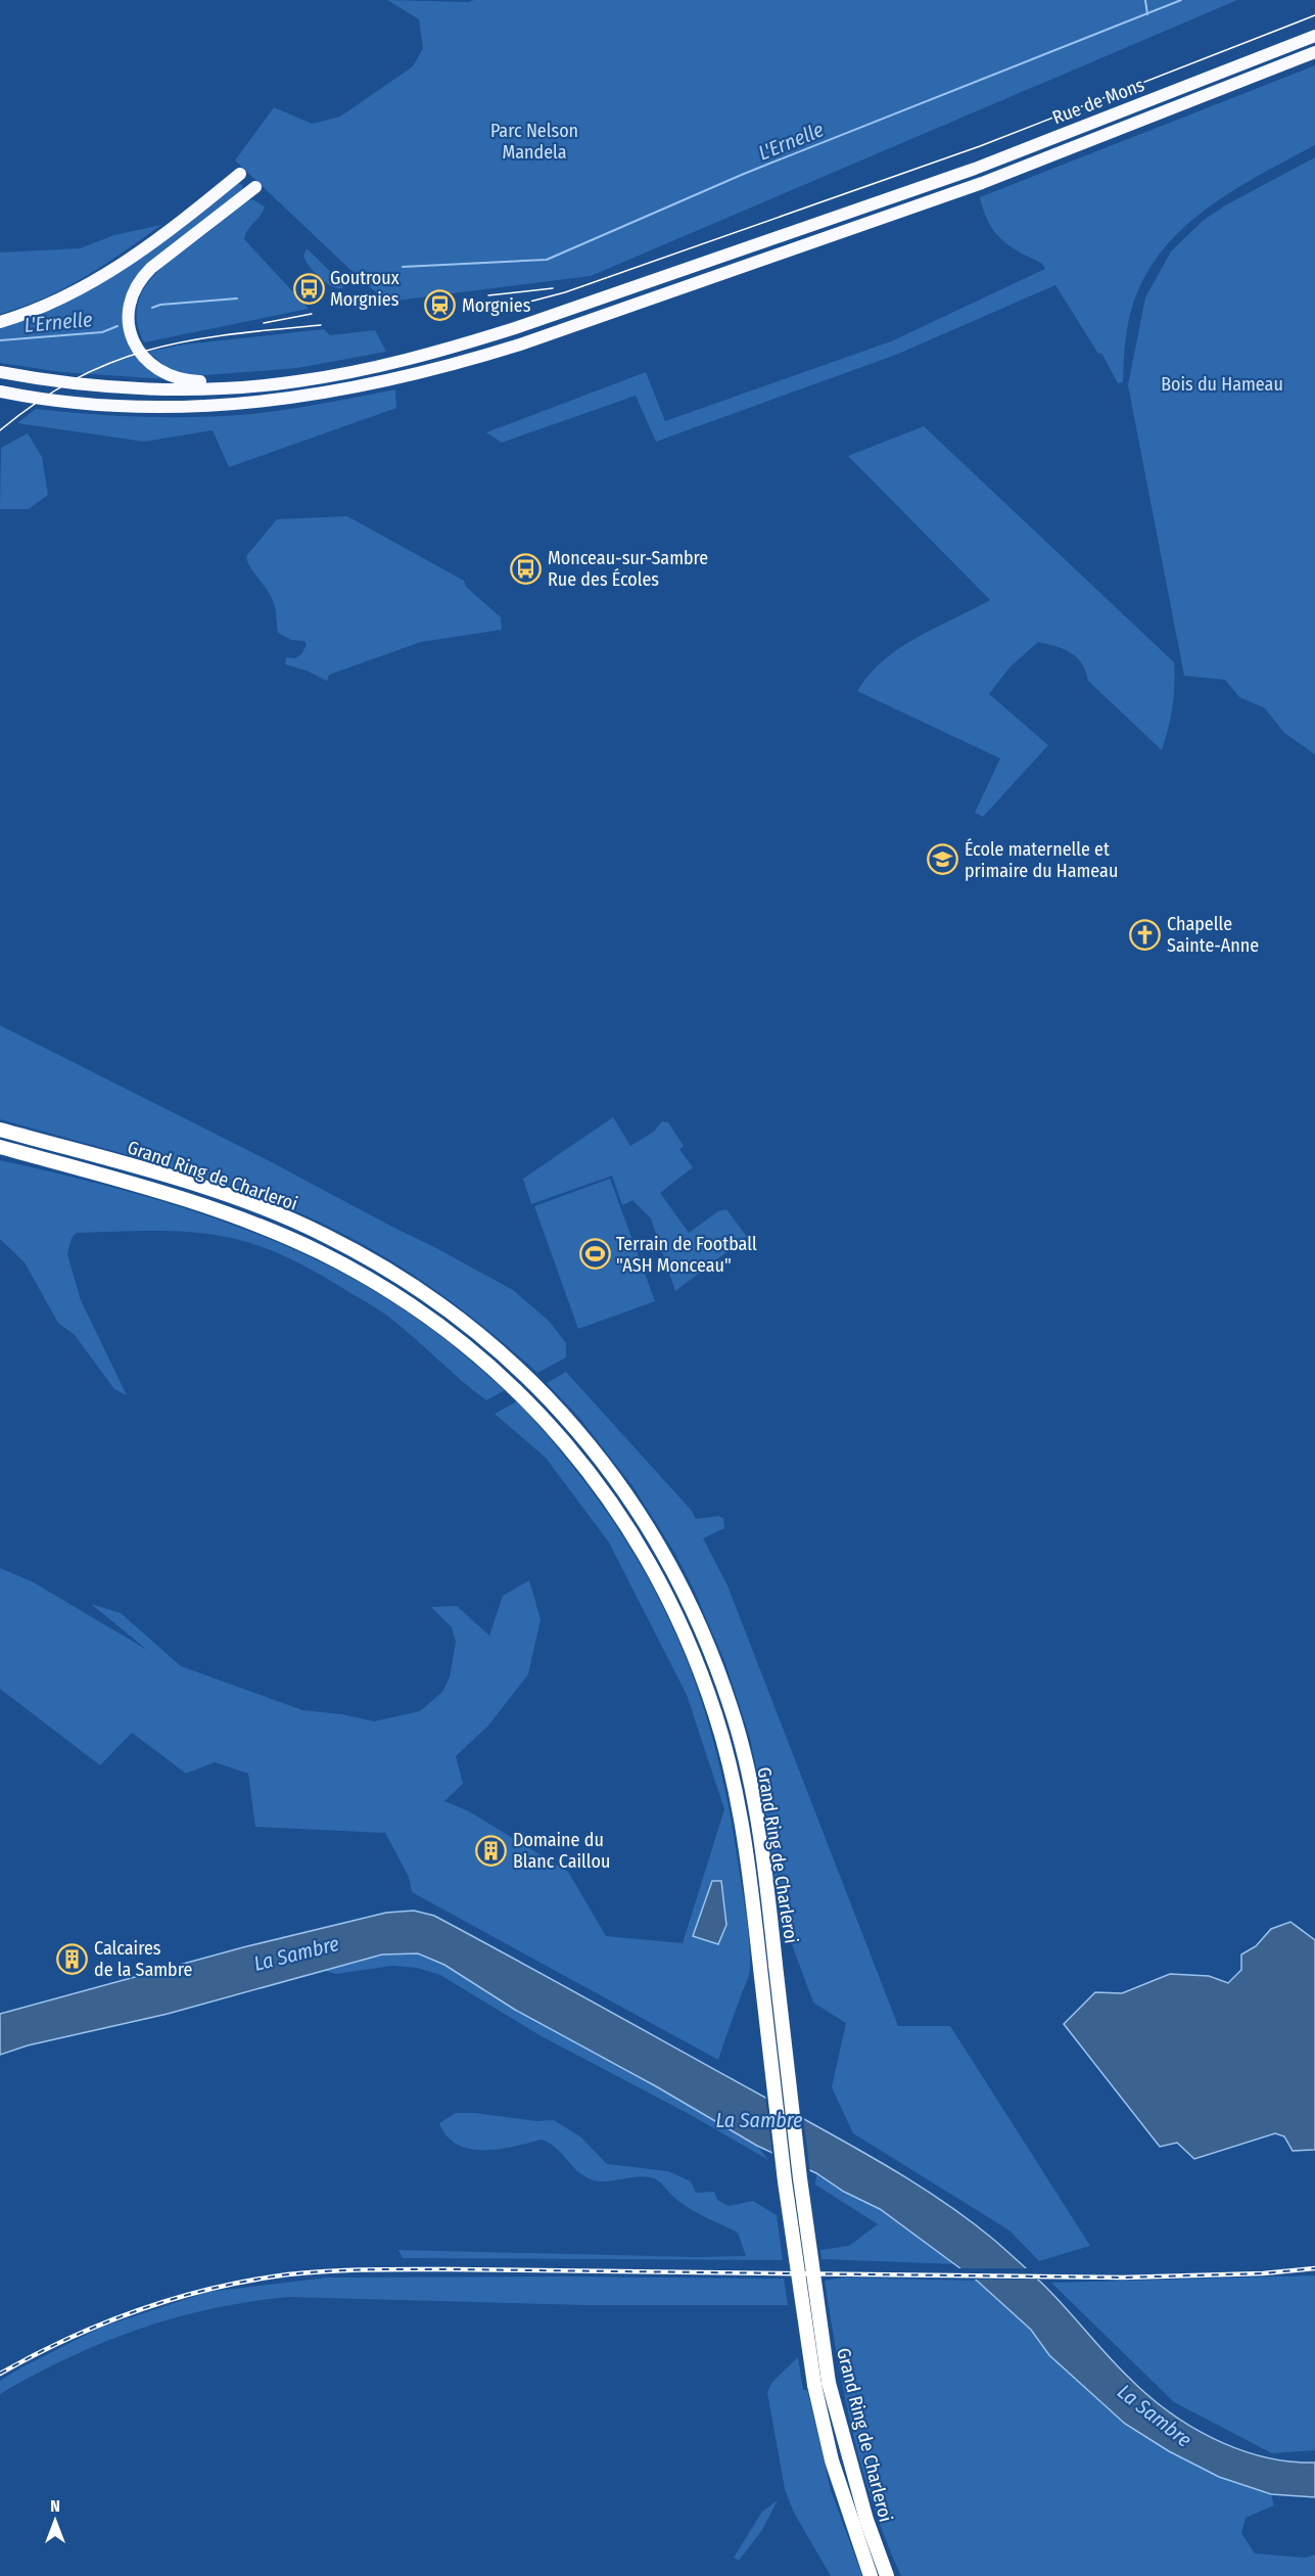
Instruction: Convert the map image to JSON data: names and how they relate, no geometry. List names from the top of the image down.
{
  "streets": {
    "highway": ["Rue de Mons", "Grand Ring de Charleroi"]
  },
  "water": ["L'Ernelle", "La Sambre"],
  "parks": ["Parc Nelson Mandela", "Bois du Hameau"],
  "places": {
    "bus stop": ["Goutroux Morgnies", "Monceau-sur-Sambre Rue des Écoles"],
    "station": ["Morgnies"],
    "school or university": ["École maternelle et primaire du Hameau"],
    "church": ["Chapelle Sainte-Anne"],
    "sports": ["Terrain de Football \"ASH Monceau\""],
    "building": ["Domaine du Blanc Caillou", "Calcaires de la Sambre"]
  },
  "north": "top"
}
